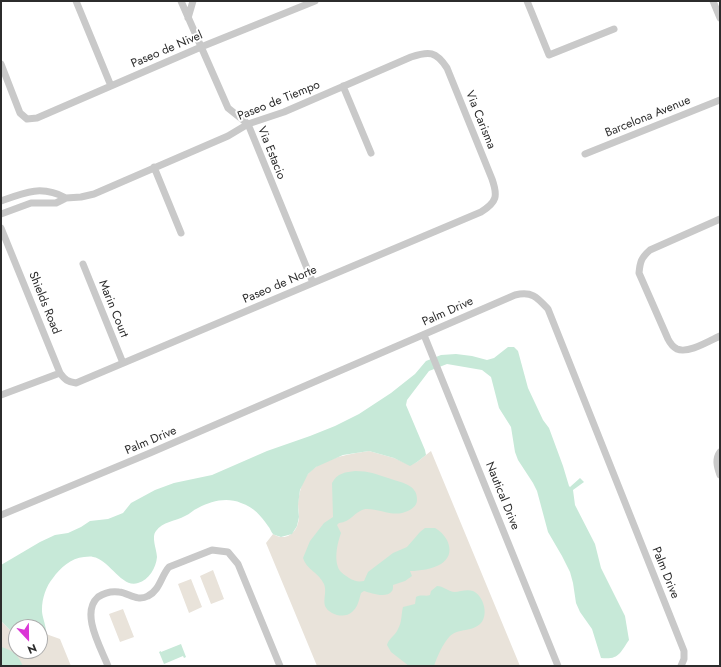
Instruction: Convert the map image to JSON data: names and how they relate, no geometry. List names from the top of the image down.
{
  "streets": {
    "street": [
      "Paseo de Nivel",
      "Paseo de Tiempo",
      "Barcelona Avenue",
      "Via Carisma",
      "Via Estacio",
      "Paseo de Norte",
      "Shields Road",
      "Marin Court",
      "Palm Drive",
      "Nautical Drive"
    ]
  },
  "crossings": [
    ["Paseo de Nivel", "Via Estacio"],
    ["Paseo de Tiempo", "Via Carisma"],
    ["Paseo de Tiempo", "Via Estacio"],
    ["Via Carisma", "Paseo de Norte"],
    ["Via Estacio", "Paseo de Norte"],
    ["Paseo de Norte", "Shields Road"],
    ["Paseo de Norte", "Marin Court"],
    ["Palm Drive", "Nautical Drive"]
  ],
  "north": "bottom"
}
